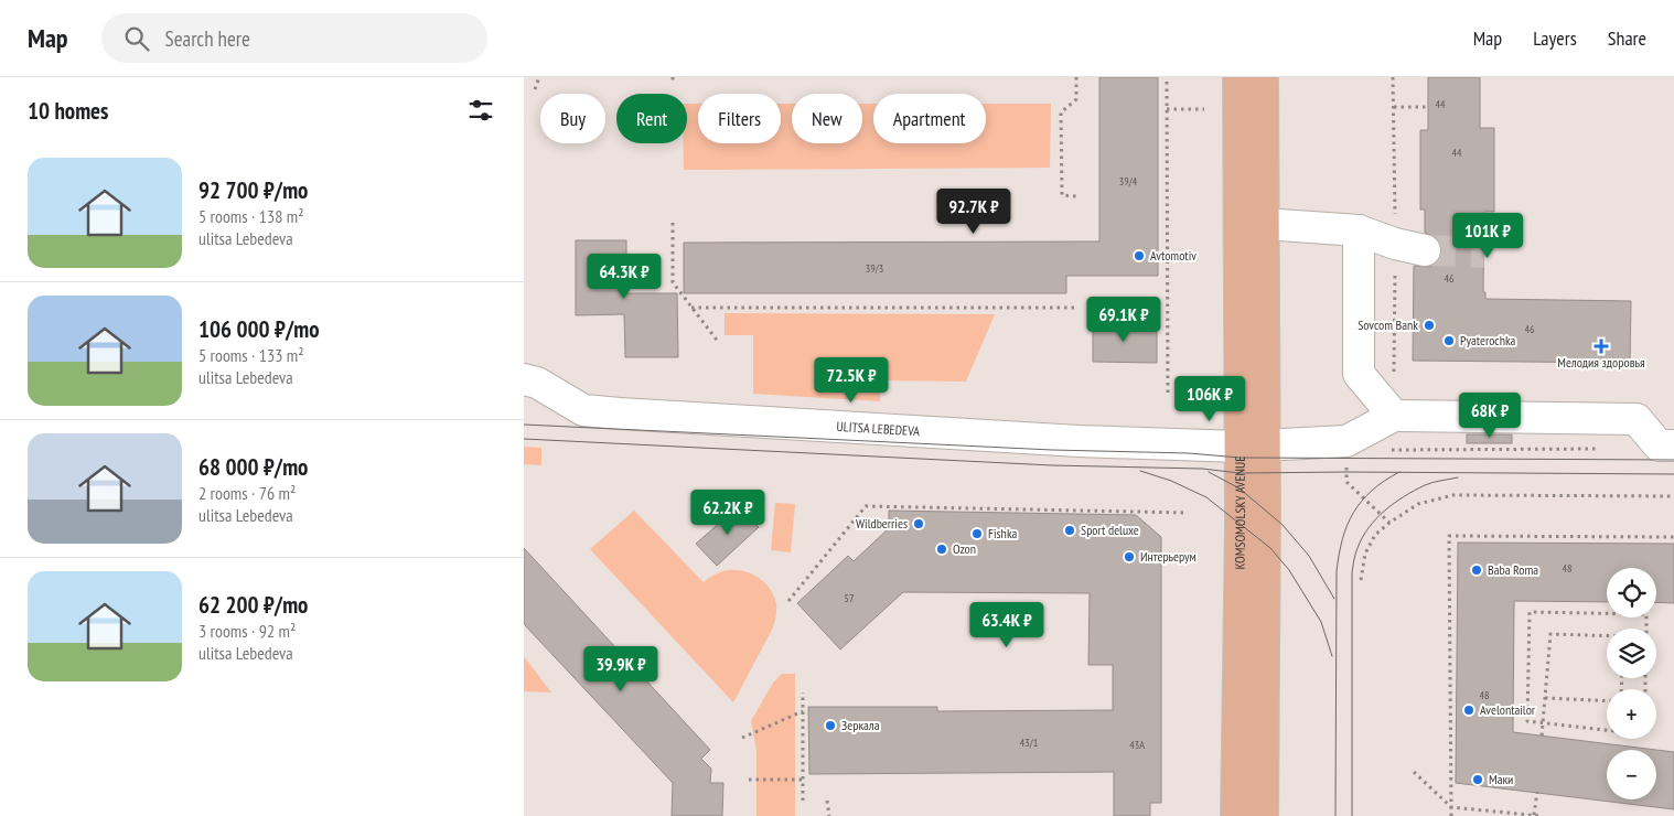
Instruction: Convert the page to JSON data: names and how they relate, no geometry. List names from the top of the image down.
{
  "streets": {
    "main road": ["KOMSOMOLSKY AVENUE"],
    "street": ["ULITSA LEBEDEVA"]
  },
  "crossings": [
    ["ULITSA LEBEDEVA", "KOMSOMOLSKY AVENUE"]
  ],
  "places": {
    "other": [
      "Avtomotiv",
      "Sovcom Bank",
      "Pyaterochka",
      "Wildberries",
      "Sport deluxe",
      "Fishka",
      "Ozon",
      "Интерьерум",
      "Baba Roma",
      "Avelontailor",
      "Зеркала",
      "Маки"
    ],
    "health": ["Мелодия здоровья"]
  },
  "house_numbers": [
    "44",
    "44",
    "39/4",
    "39/3",
    "46",
    "46",
    "48",
    "57",
    "48",
    "43/1",
    "43А"
  ],
  "page": {
    "header": "Map",
    "search": "Search here",
    "nav": ["Map", "Layers", "Share"],
    "heading": "10 homes",
    "chip": [
      "Buy",
      "Rent",
      "Filters",
      "New",
      "Apartment"
    ],
    "list": [
      {
        "name": "92 700 ₽/mo",
        "note": "5 rooms · 138 m² · ulitsa Lebedeva"
      },
      {
        "name": "106 000 ₽/mo",
        "note": "5 rooms · 133 m² · ulitsa Lebedeva"
      },
      {
        "name": "68 000 ₽/mo",
        "note": "2 rooms · 76 m² · ulitsa Lebedeva"
      },
      {
        "name": "62 200 ₽/mo",
        "note": "3 rooms · 92 m² · ulitsa Lebedeva"
      }
    ],
    "price": [
      "92.7K ₽",
      "101K ₽",
      "64.3K ₽",
      "69.1K ₽",
      "72.5K ₽",
      "106K ₽",
      "68K ₽",
      "62.2K ₽",
      "63.4K ₽",
      "39.9K ₽"
    ],
    "map_buttons": ["+", "−"]
  }
}
